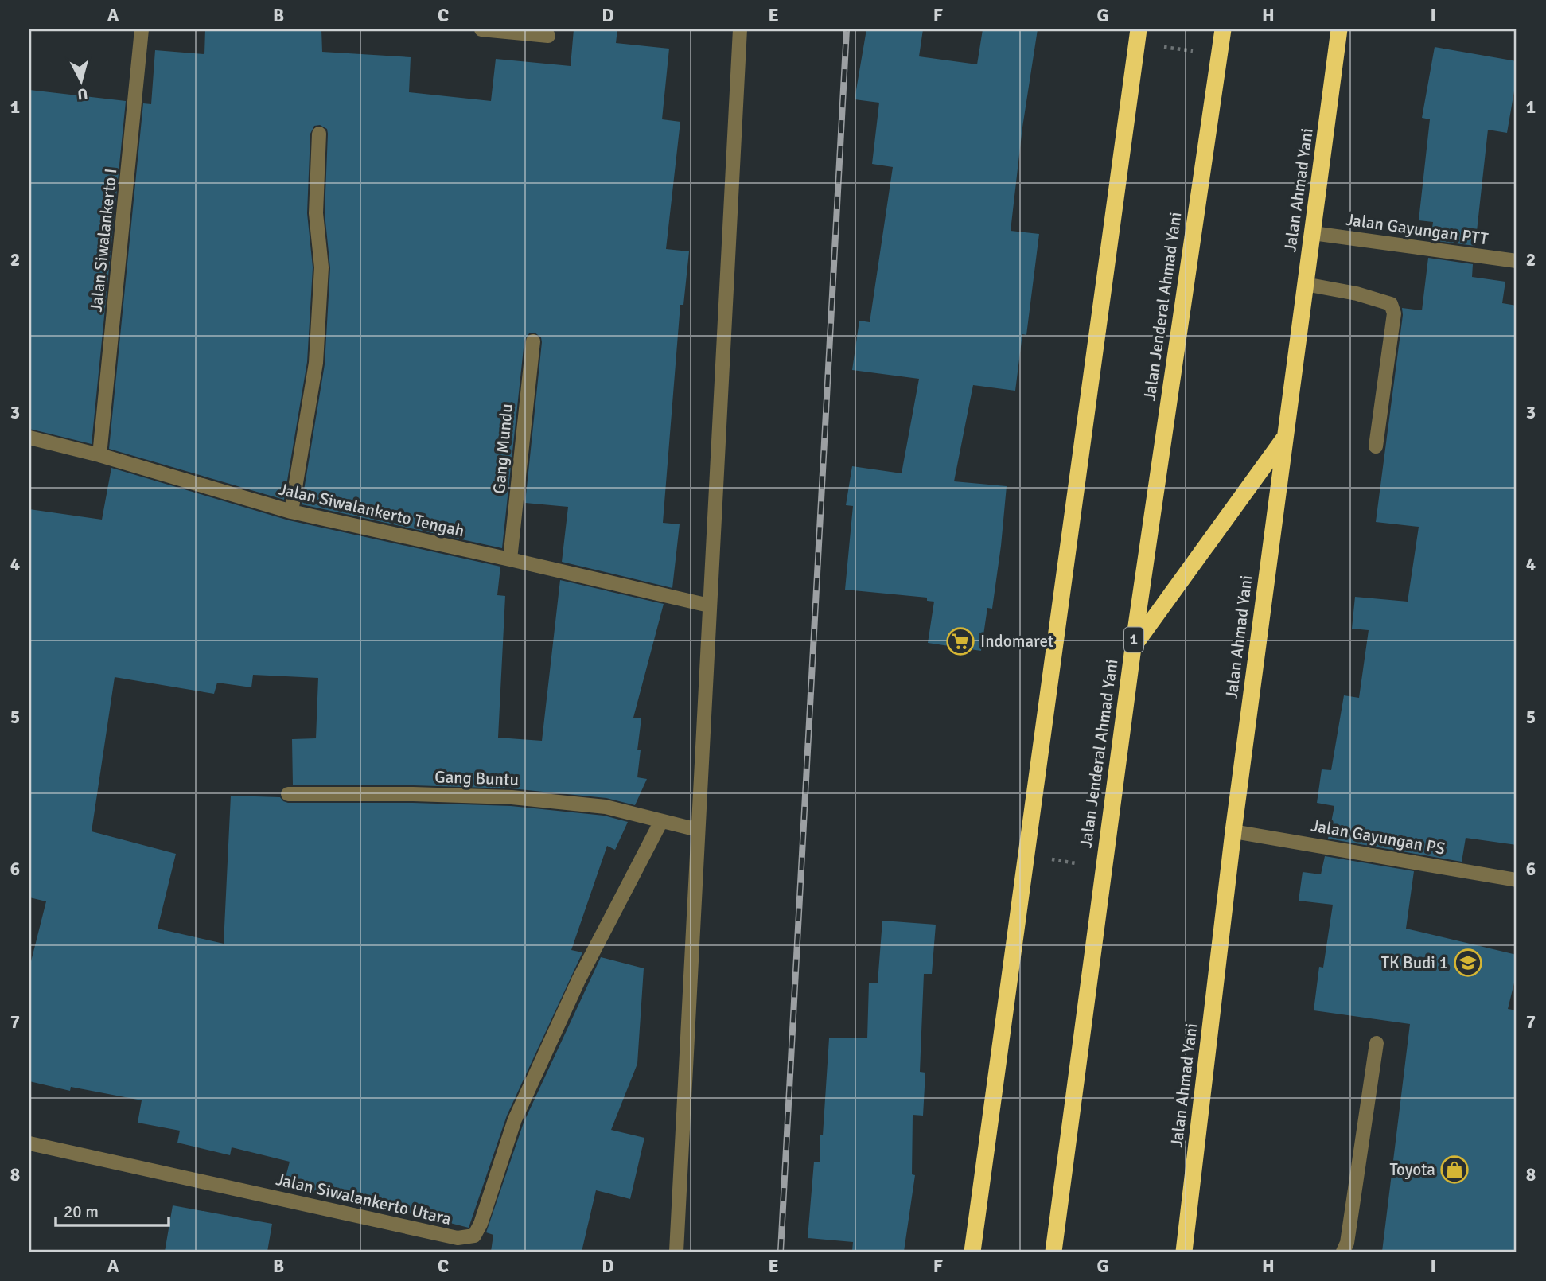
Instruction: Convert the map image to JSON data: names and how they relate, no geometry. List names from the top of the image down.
{
  "streets": {
    "highway": ["Jalan Ahmad Yani", "Jalan Jenderal Ahmad Yani", "1"],
    "street": [
      "Jalan Gayungan PTT",
      "Jalan Siwalankerto I",
      "Gang Mundu",
      "Jalan Siwalankerto Tengah",
      "Gang Buntu",
      "Jalan Gayungan PS",
      "Jalan Siwalankerto Utara"
    ]
  },
  "crossings": [
    ["Jalan Ahmad Yani", "Jalan Gayungan PTT"],
    ["Jalan Ahmad Yani", "Jalan Gayungan PS"],
    ["Jalan Siwalankerto I", "Jalan Siwalankerto Tengah"],
    ["Gang Mundu", "Jalan Siwalankerto Tengah"],
    ["Gang Buntu", "Jalan Siwalankerto Utara"]
  ],
  "places": {
    "supermarket": ["Indomaret"],
    "school or university": ["TK Budi 1"],
    "shop": ["Toyota"]
  },
  "scale_bar": "20 m",
  "north": "bottom",
  "grid": {
    "columns": [
      "A",
      "B",
      "C",
      "D",
      "E",
      "F",
      "G",
      "H",
      "I"
    ],
    "rows": [
      "1",
      "2",
      "3",
      "4",
      "5",
      "6",
      "7",
      "8"
    ]
  }
}
